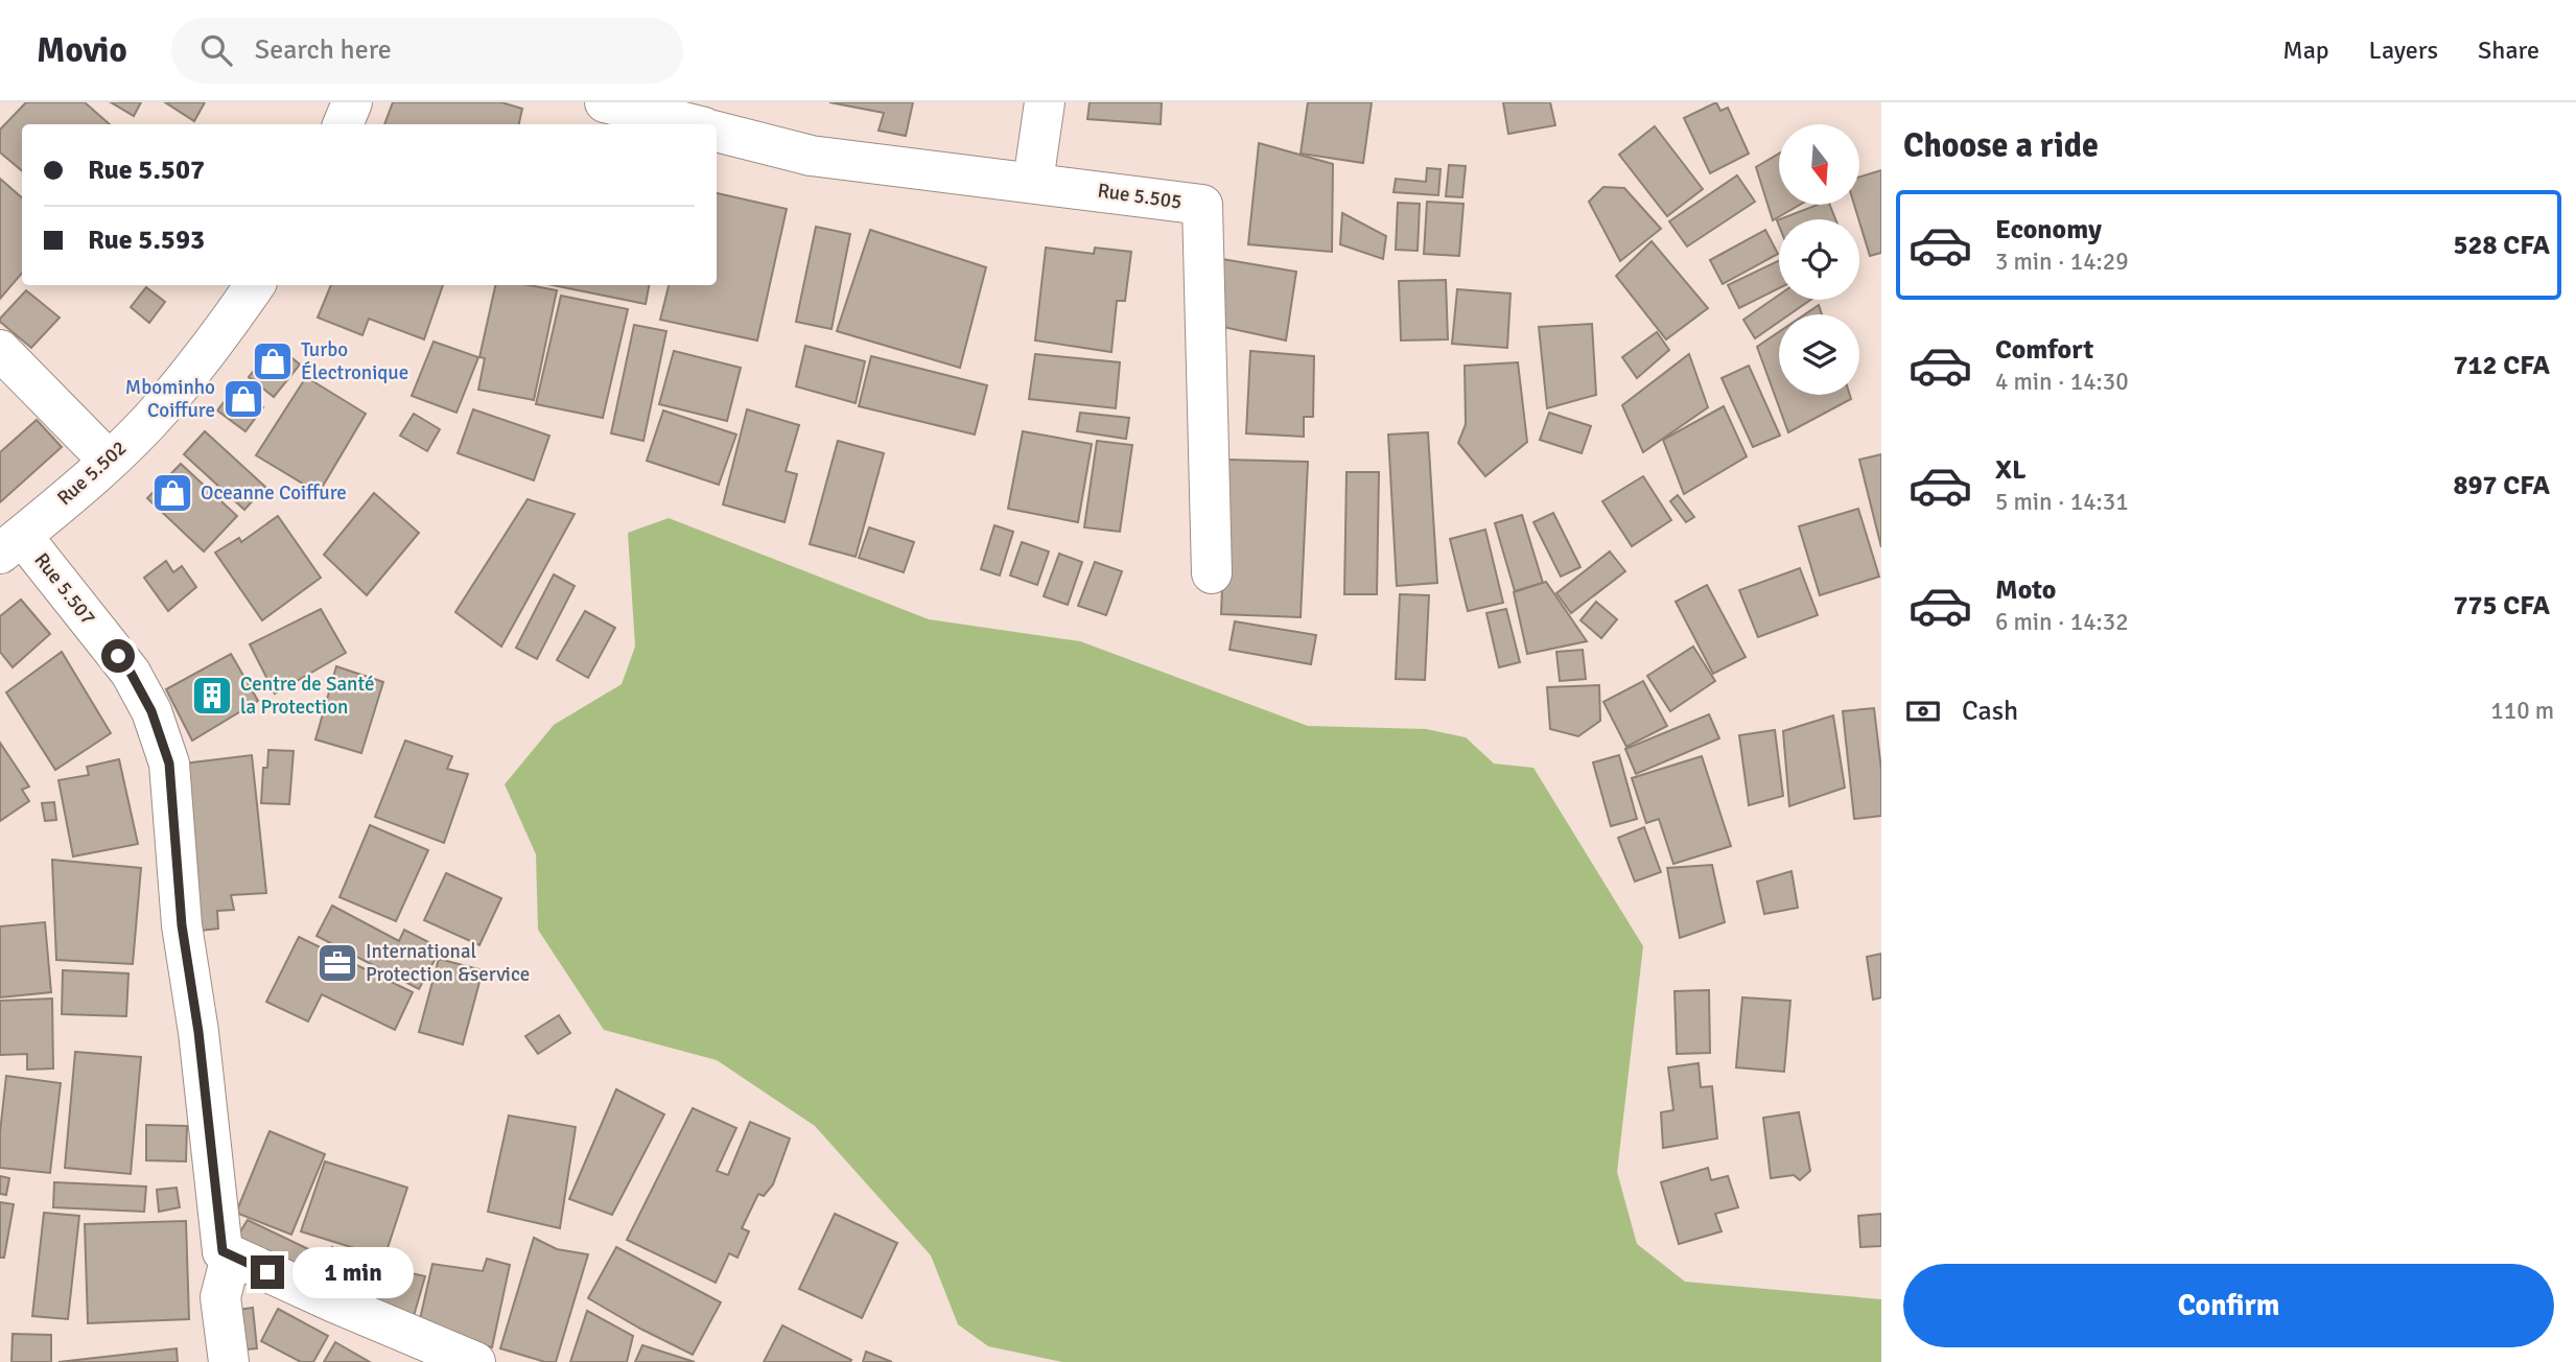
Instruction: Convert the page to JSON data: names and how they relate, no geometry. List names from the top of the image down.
{
  "streets": {
    "street": ["Rue 5.505", "Rue 5.502", "Rue 5.507"]
  },
  "crossings": [
    ["Rue 5.502", "Rue 5.507"]
  ],
  "places": {
    "shop": ["Turbo Électronique", "Mbominho Coiffure", "Oceanne Coiffure"],
    "building": ["Centre de Santé la Protection"],
    "office": ["International Protection &service"]
  },
  "north": "bottom",
  "page": {
    "header": "Movio",
    "search": "Search here",
    "nav": ["Map", "Layers", "Share"],
    "heading": "Choose a ride",
    "banner": ["Rue 5.507", "Rue 5.593"],
    "list": [
      {
        "name": "Economy",
        "note": "3 min · 14:29",
        "value": "528 CFA"
      },
      {
        "name": "Comfort",
        "note": "4 min · 14:30",
        "value": "712 CFA"
      },
      {
        "name": "XL",
        "note": "5 min · 14:31",
        "value": "897 CFA"
      },
      {
        "name": "Moto",
        "note": "6 min · 14:32",
        "value": "775 CFA"
      }
    ],
    "pay": ["Cash", "110 m"],
    "bubble": "1 min",
    "buttons": "Confirm"
  }
}
